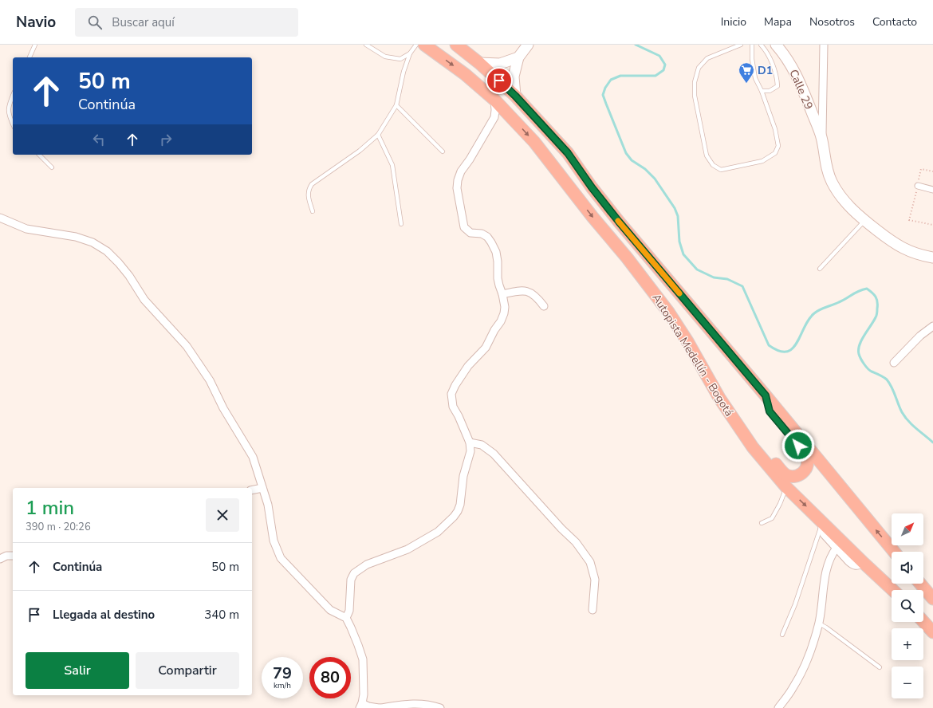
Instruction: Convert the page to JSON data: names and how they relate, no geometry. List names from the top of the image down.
{
  "streets": {
    "highway": ["Autopista Medellín - Bogotá"],
    "main road": ["Calle 29"]
  },
  "places": {
    "supermarket": ["D1"]
  },
  "north": "top right",
  "page": {
    "header": "Navio",
    "search": "Buscar aquí",
    "nav": [
      "Inicio",
      "Mapa",
      "Nosotros",
      "Contacto"
    ],
    "turn": ["50 m", "Continúa"],
    "heading": ["1 min", "390 m · 20:26"],
    "map_buttons": ["+", "−"],
    "list": [
      {
        "name": "Continúa",
        "value": "50 m"
      },
      {
        "name": "Llegada al destino",
        "value": "340 m"
      }
    ],
    "buttons": ["Salir", "Compartir"],
    "speed": "79 km/h",
    "limit": "80"
  }
}
